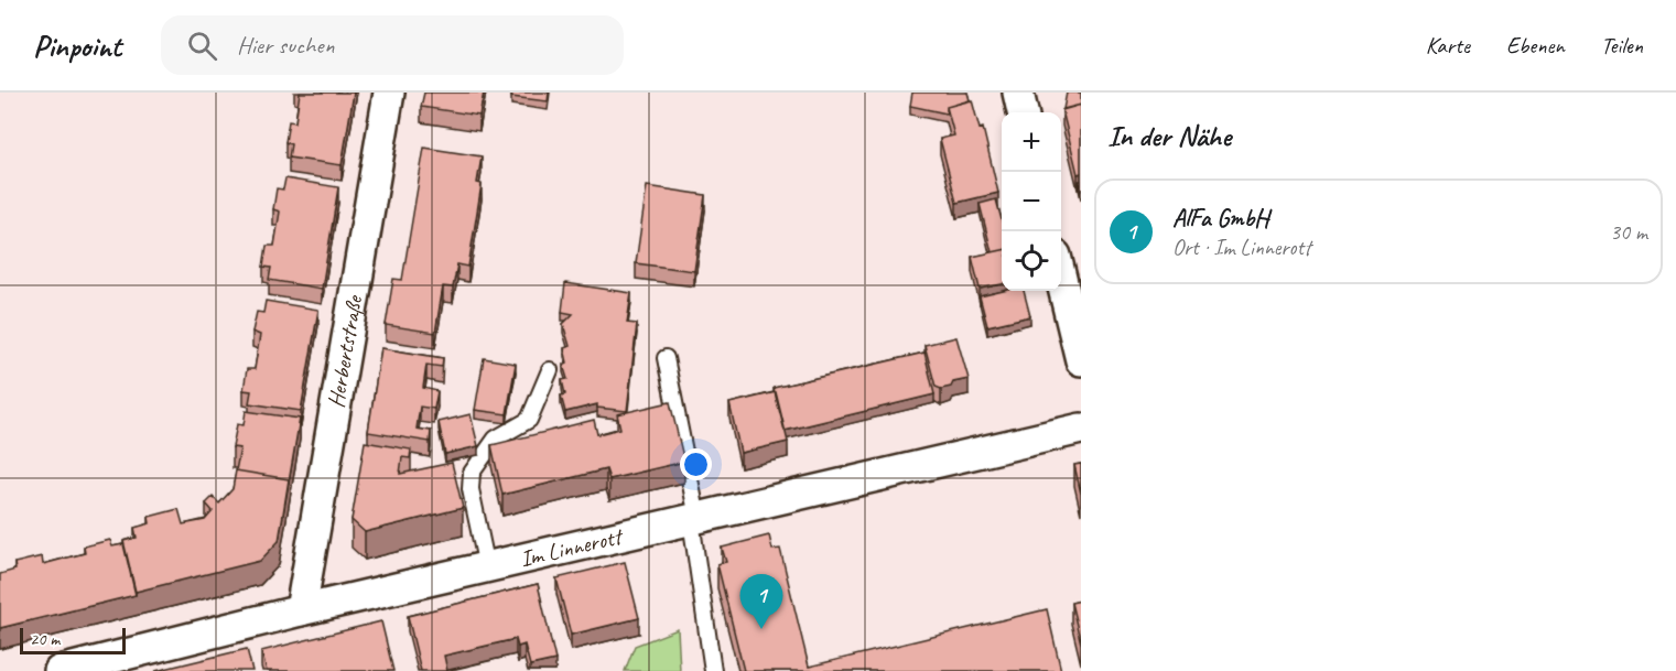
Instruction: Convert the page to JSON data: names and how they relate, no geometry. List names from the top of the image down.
{
  "streets": {
    "street": ["Herbertstraße", "Im Linnerott"]
  },
  "crossings": [
    ["Herbertstraße", "Im Linnerott"]
  ],
  "scale_bar": "20 m",
  "page": {
    "header": "Pinpoint",
    "search": "Hier suchen",
    "nav": ["Karte", "Ebenen", "Teilen"],
    "heading": "In der Nähe",
    "map_buttons": ["+", "−"],
    "list": [
      {
        "mark": "1",
        "name": "AlFa GmbH",
        "note": "Ort · Im Linnerott",
        "value": "30 m"
      }
    ],
    "pins": "1",
    "scale": "20 m"
  }
}
